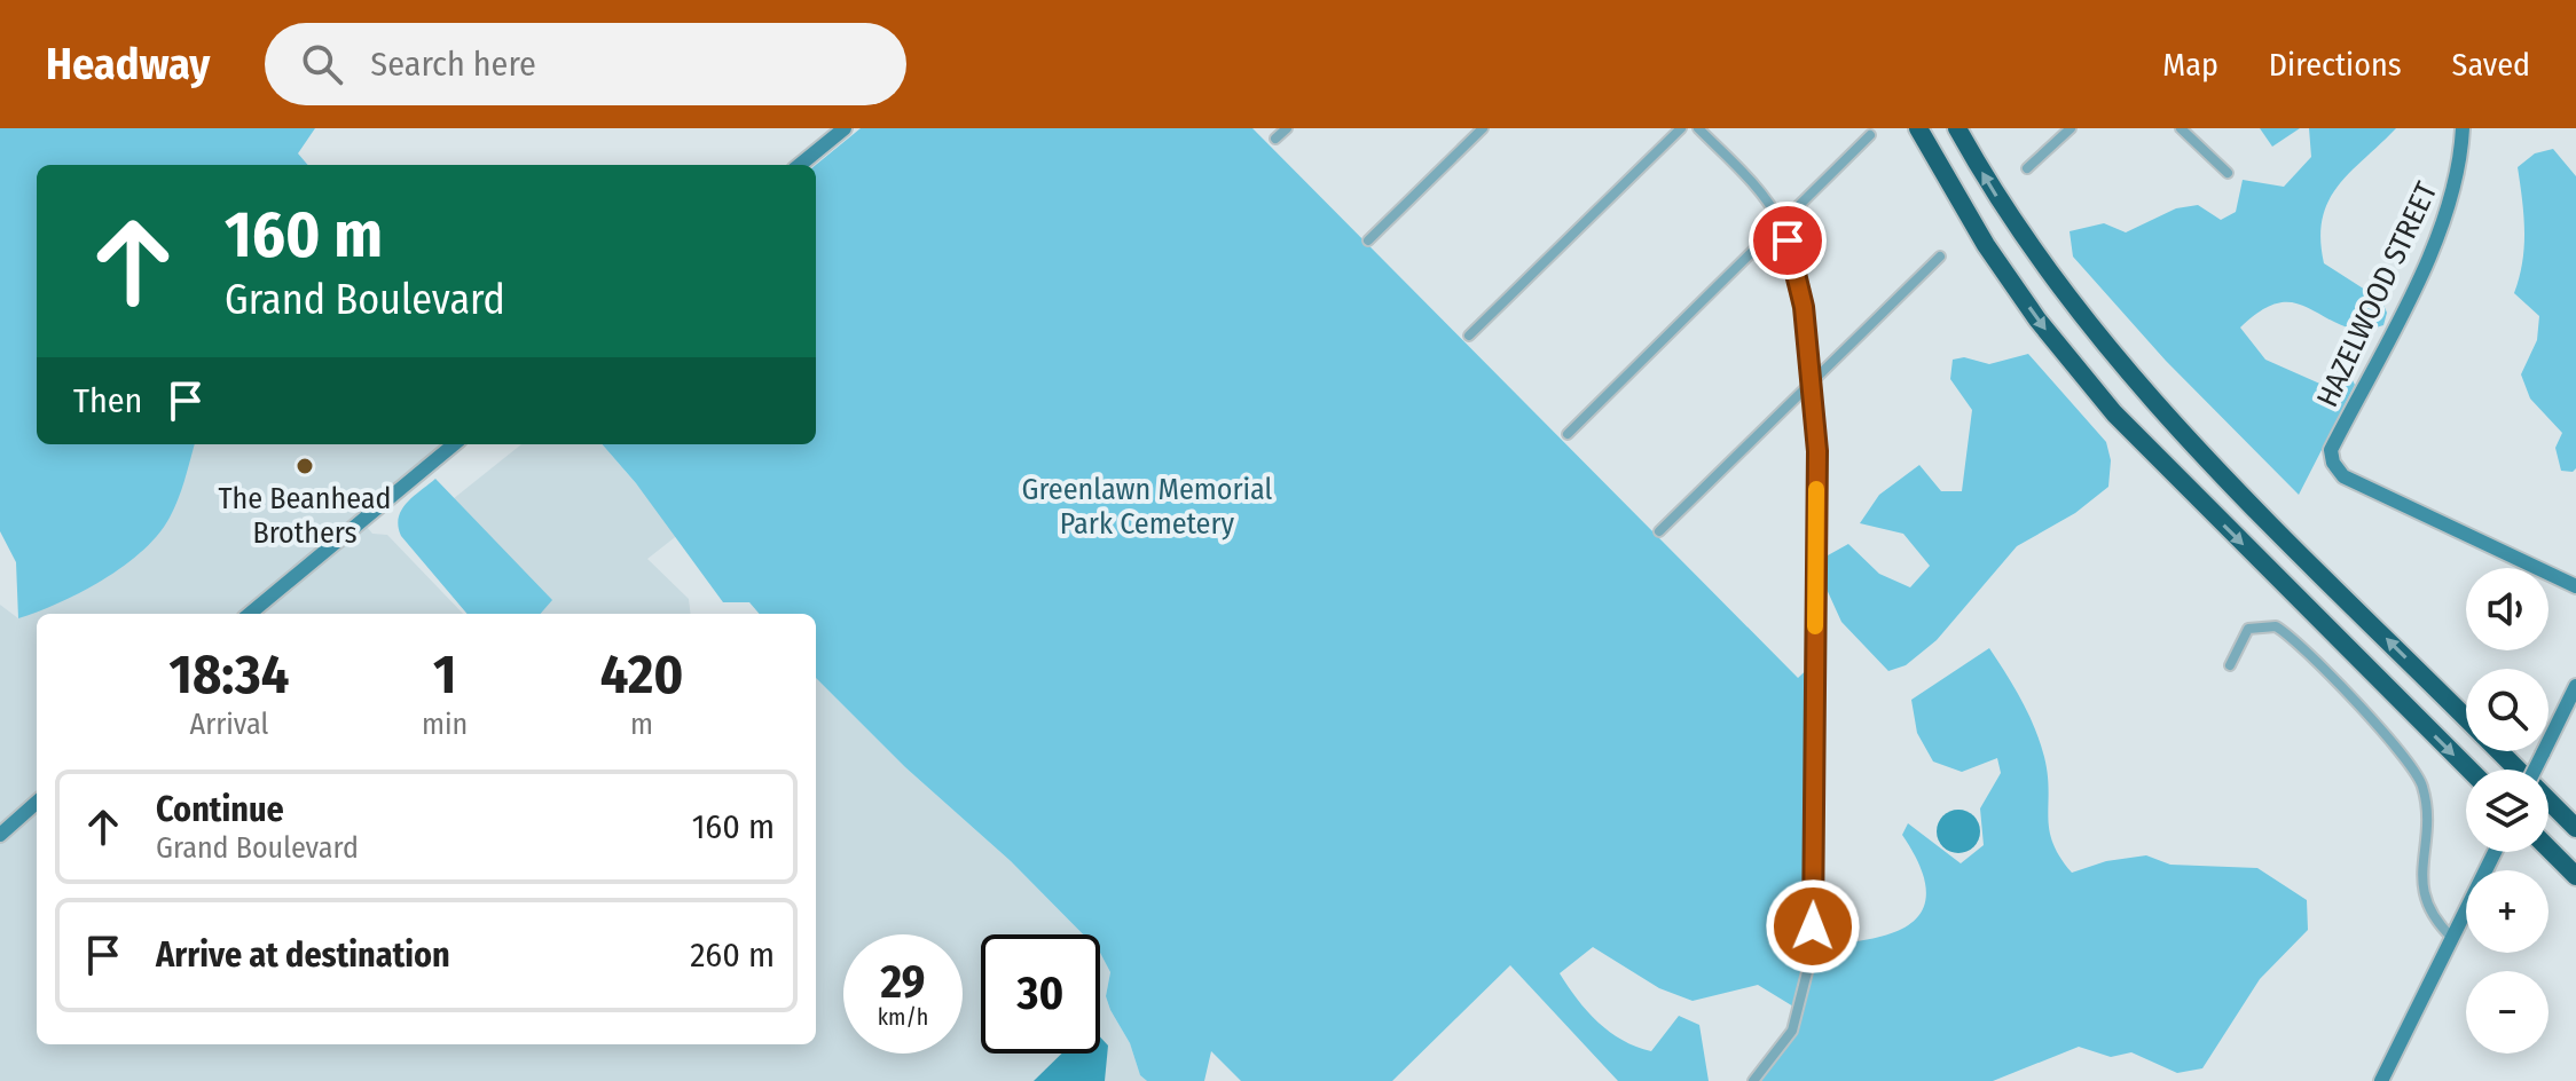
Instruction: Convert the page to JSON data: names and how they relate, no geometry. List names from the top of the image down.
{
  "streets": {
    "street": ["HAZELWOOD STREET"]
  },
  "parks": ["Greenlawn Memorial Park Cemetery"],
  "places": ["The Beanhead Brothers"],
  "page": {
    "header": "Headway",
    "search": "Search here",
    "nav": ["Map", "Directions", "Saved"],
    "turn": ["160 m", "Grand Boulevard"],
    "then": "Then",
    "map_buttons": ["+", "−"],
    "eta": [
      "18:34",
      "Arrival",
      "1",
      "min",
      "420",
      "m"
    ],
    "list": [
      {
        "name": "Continue",
        "note": "Grand Boulevard",
        "value": "160 m"
      },
      {
        "name": "Arrive at destination",
        "value": "260 m"
      }
    ],
    "speed": "29 km/h",
    "limit": "30"
  }
}
